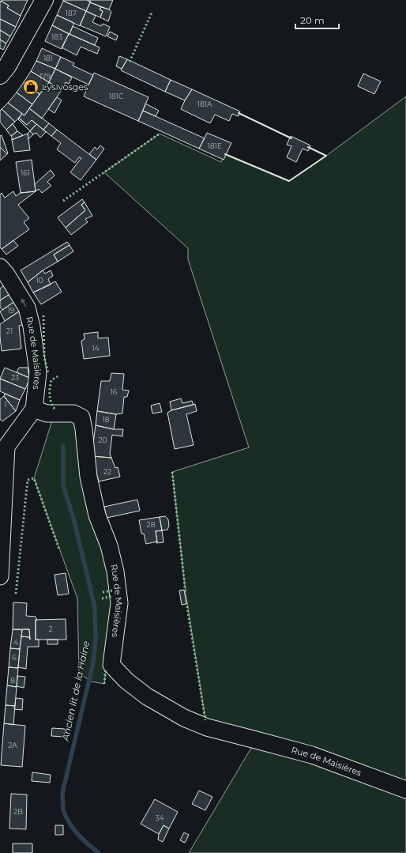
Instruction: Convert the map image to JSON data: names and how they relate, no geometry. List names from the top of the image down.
{
  "streets": {
    "street": ["Rue de Maisières"]
  },
  "water": ["Ancien lit de la Haine"],
  "places": {
    "shop": ["Lysivosges"]
  },
  "house_numbers": [
    "187",
    "183",
    "181",
    "179",
    "181C",
    "181A",
    "181E",
    "161",
    "10",
    "19",
    "21",
    "14",
    "23",
    "16",
    "1",
    "18",
    "20",
    "22",
    "28",
    "2",
    "4",
    "6",
    "8",
    "2A",
    "2B",
    "34"
  ],
  "scale_bar": "20 m"
}
